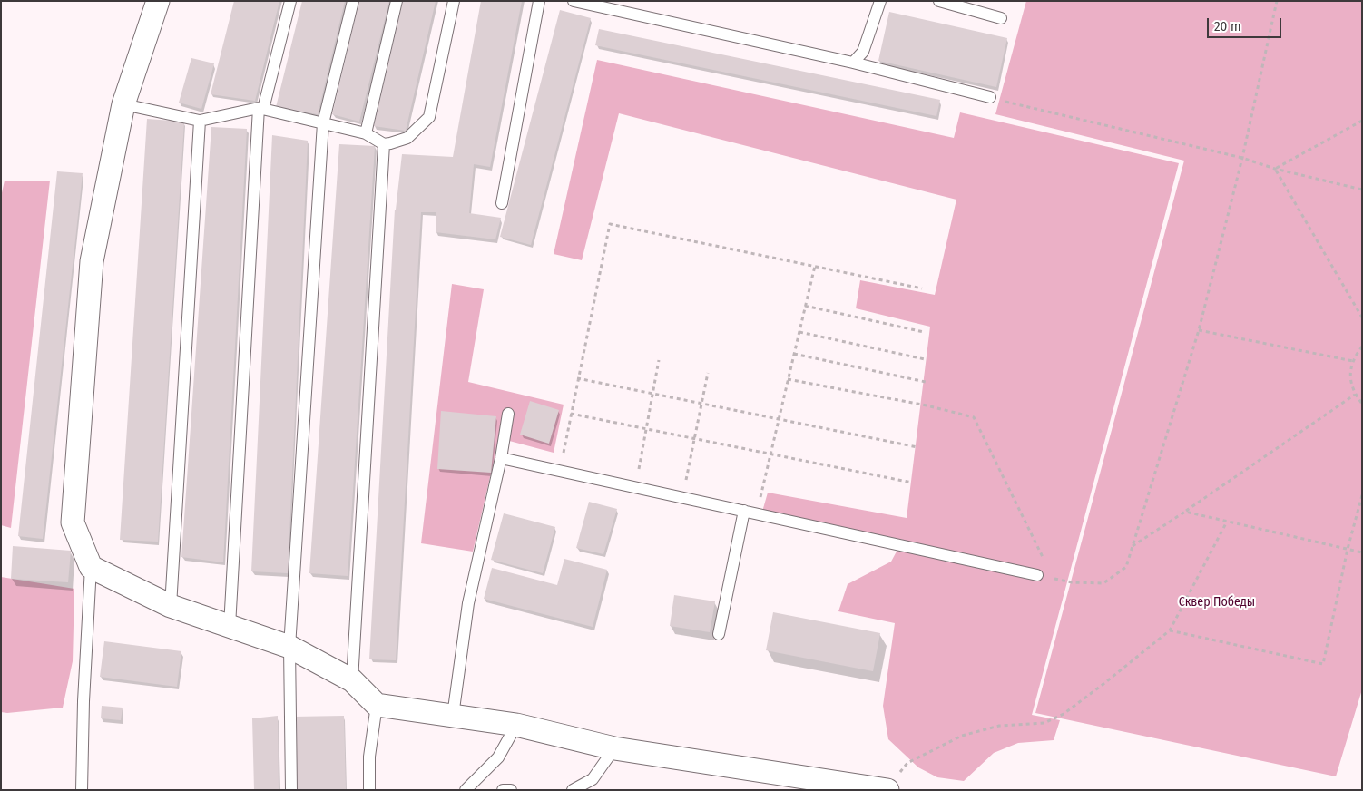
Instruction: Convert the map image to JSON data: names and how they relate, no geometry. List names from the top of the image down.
{
  "parks": ["Сквер Победы"],
  "scale_bar": "20 m"
}
